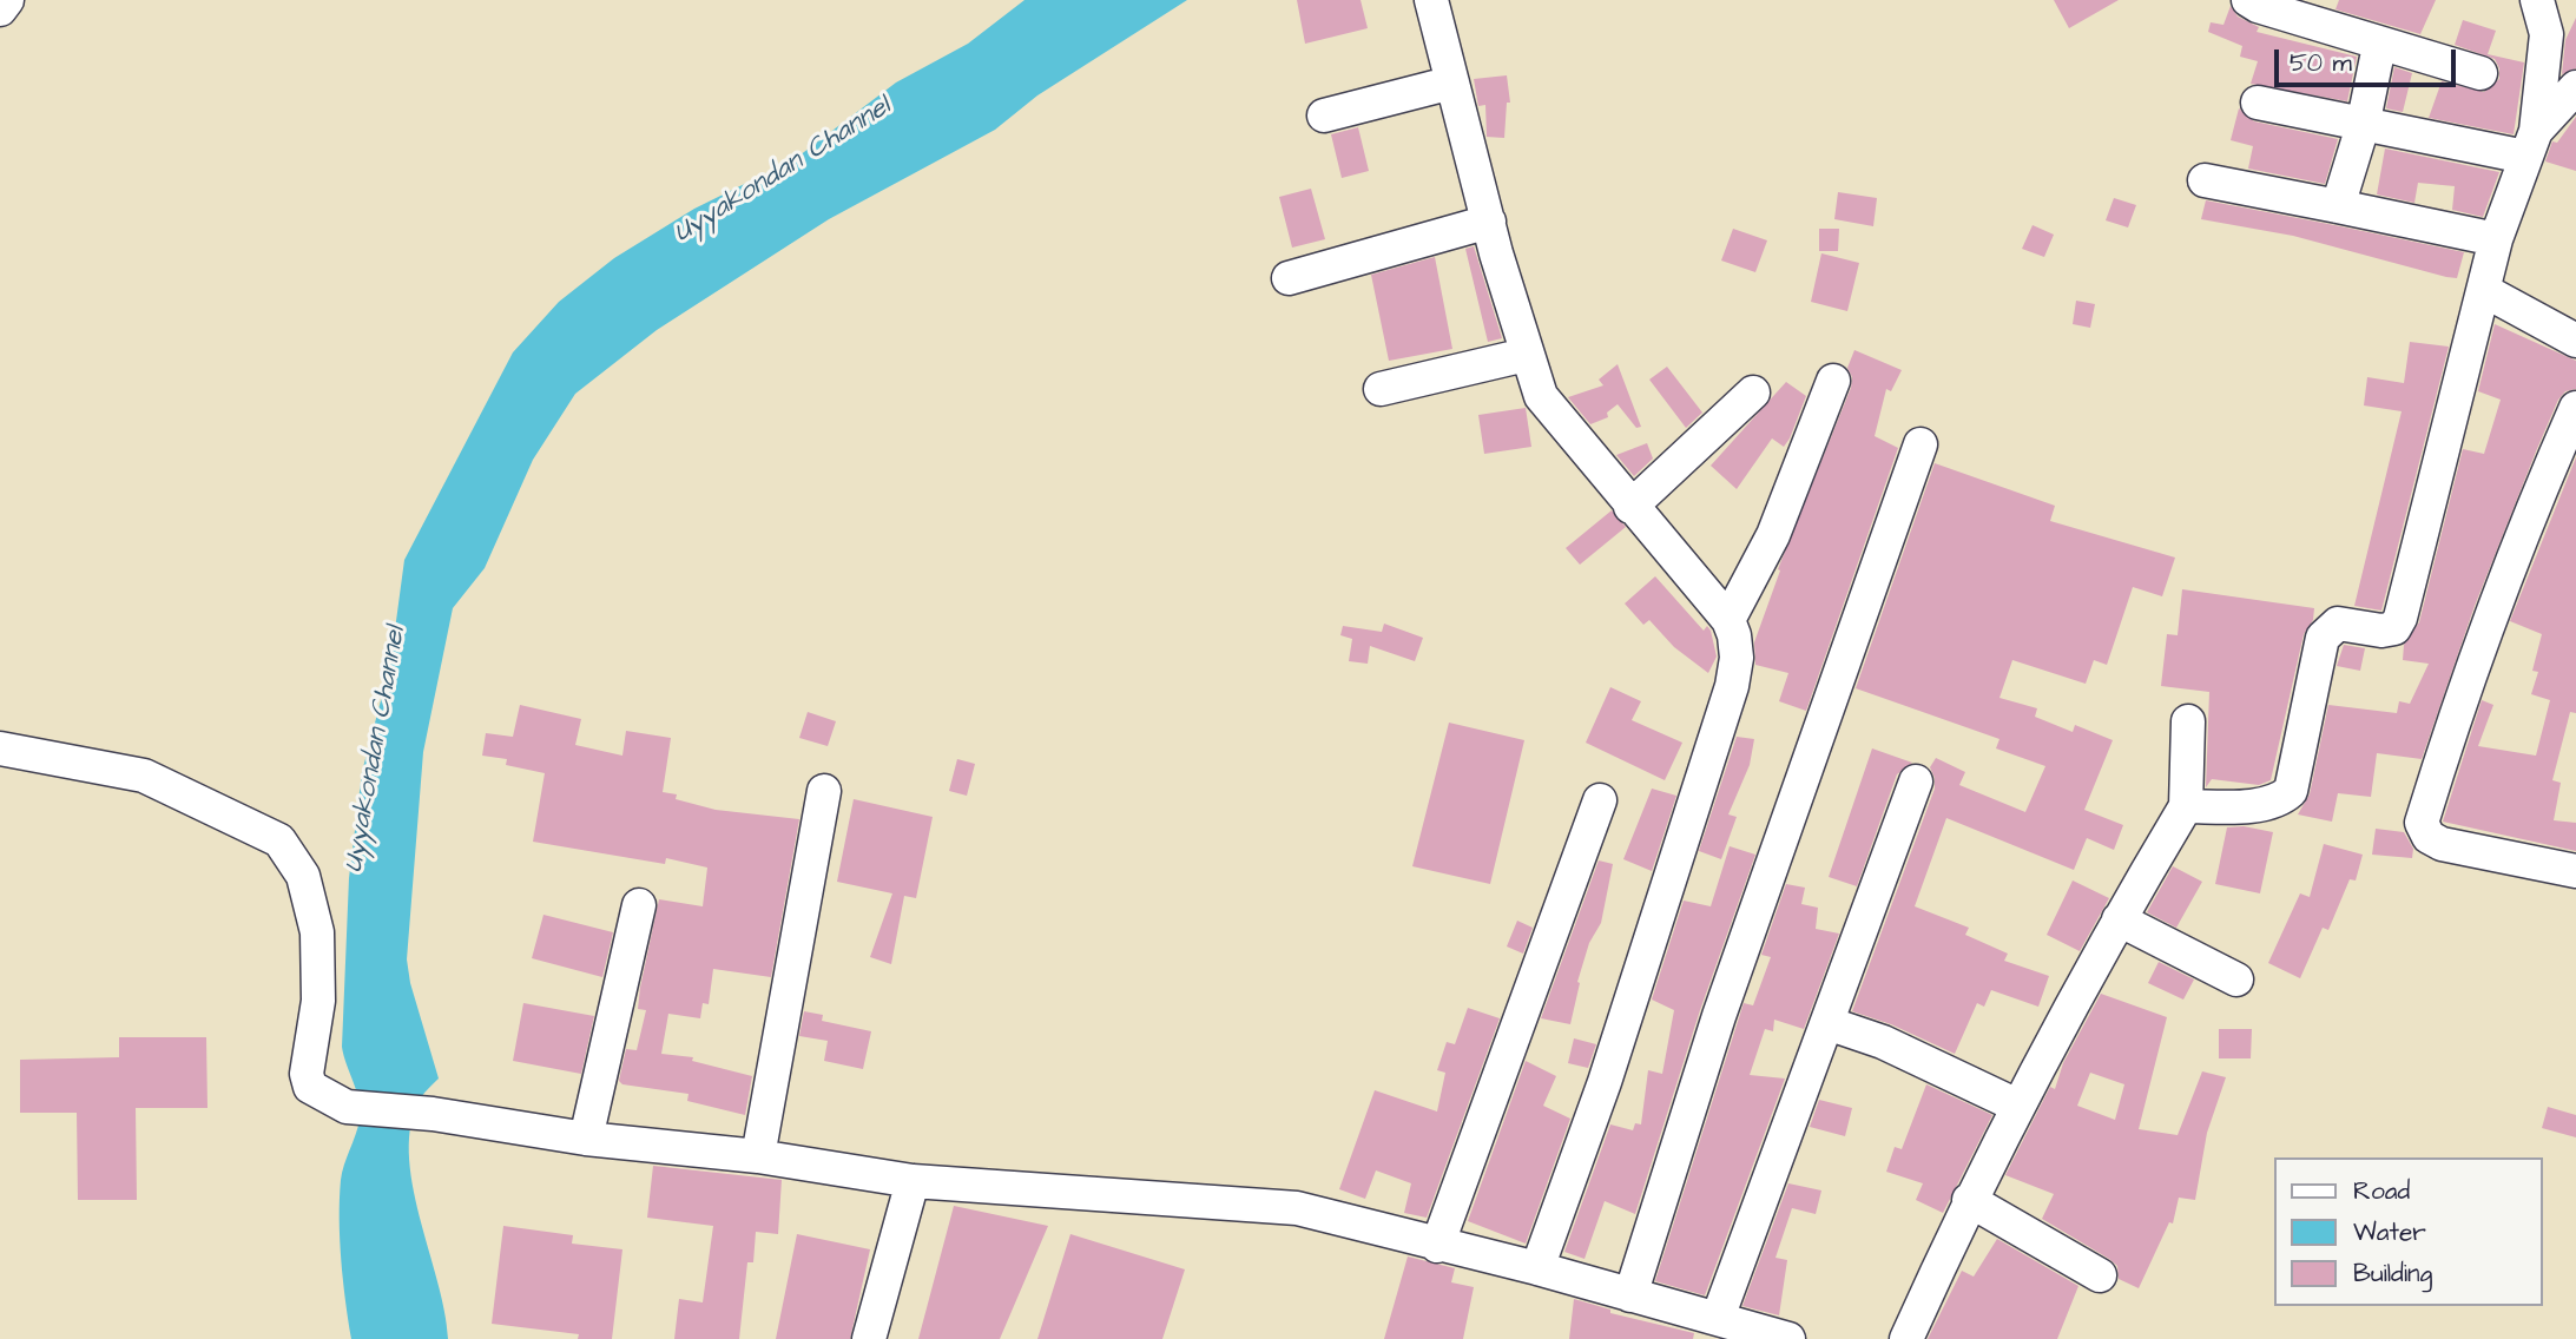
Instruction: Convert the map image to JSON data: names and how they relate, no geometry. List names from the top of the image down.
{
  "water": ["Uyyakondan Channel"],
  "legend": ["Road", "Water", "Building"],
  "scale_bar": "50 m"
}
